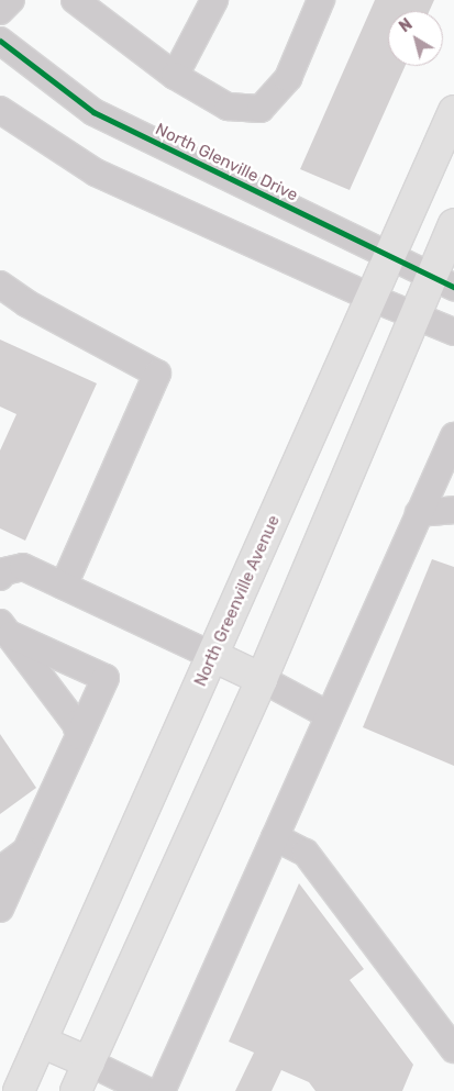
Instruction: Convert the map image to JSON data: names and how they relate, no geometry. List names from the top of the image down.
{
  "streets": {
    "main road": ["North Greenville Avenue"],
    "street": ["North Glenville Drive"]
  },
  "crossings": [
    ["North Glenville Drive", "North Greenville Avenue"]
  ],
  "north": "top left"
}
